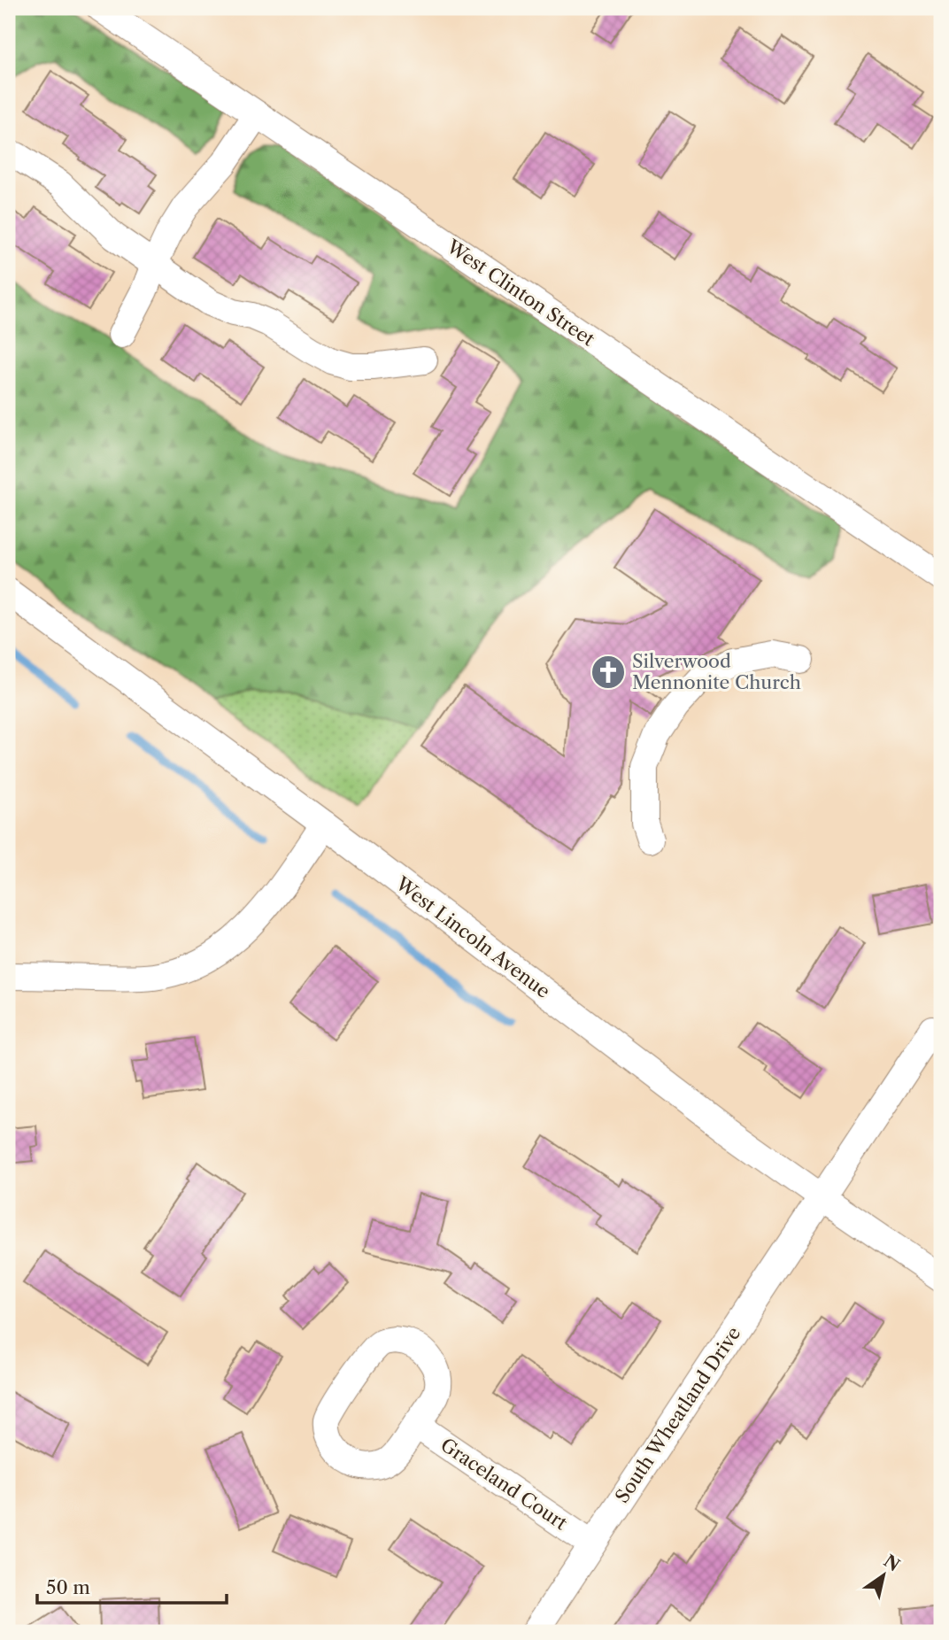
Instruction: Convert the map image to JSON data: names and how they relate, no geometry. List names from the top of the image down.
{
  "streets": {
    "street": [
      "West Clinton Street",
      "West Lincoln Avenue",
      "South Wheatland Drive",
      "Graceland Court"
    ]
  },
  "crossings": [
    ["West Lincoln Avenue", "South Wheatland Drive"],
    ["South Wheatland Drive", "Graceland Court"]
  ],
  "places": {
    "church": ["Silverwood Mennonite Church"]
  },
  "scale_bar": "50 m",
  "north": "top right"
}
